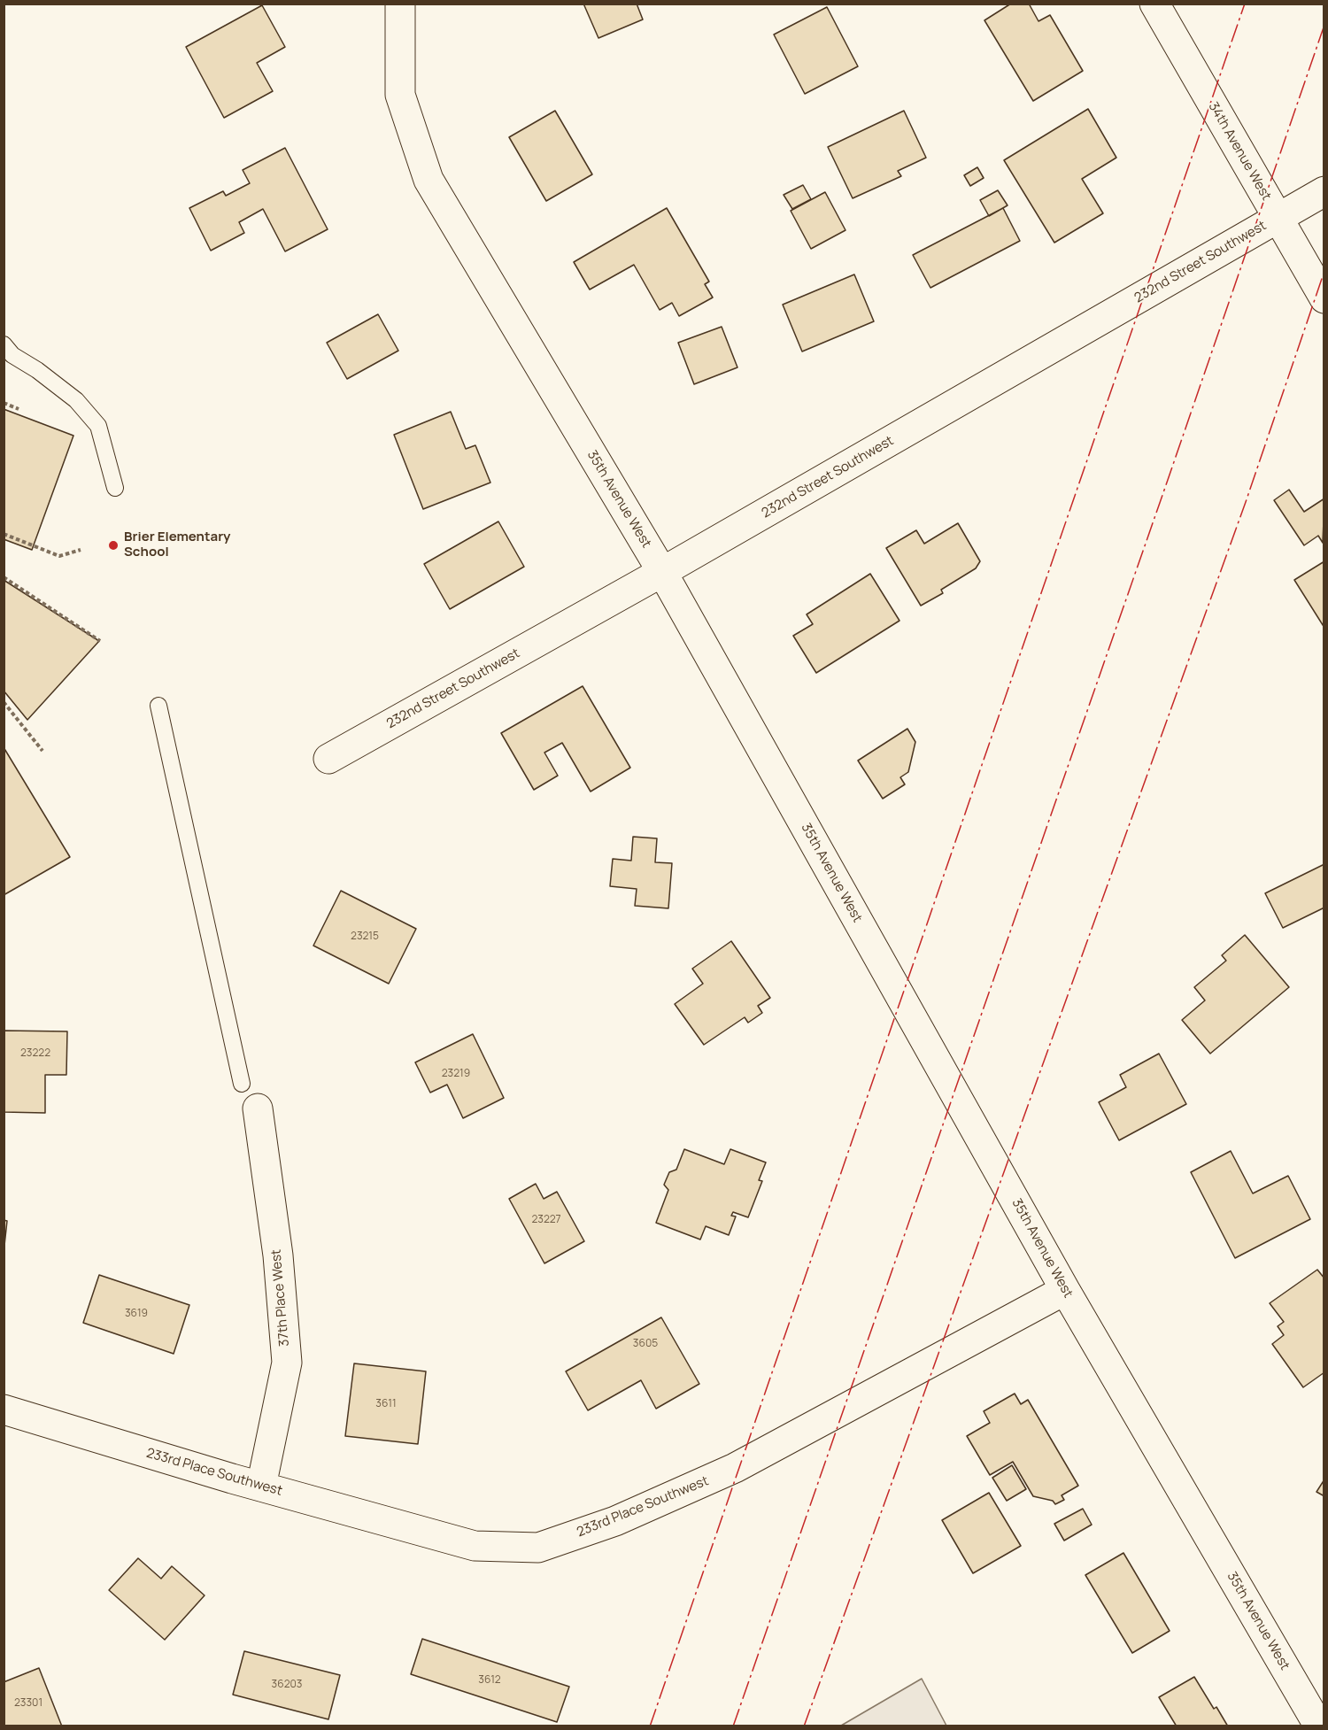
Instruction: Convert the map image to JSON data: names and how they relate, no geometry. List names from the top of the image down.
{
  "streets": {
    "street": [
      "34th Avenue West",
      "232nd Street Southwest",
      "35th Avenue West",
      "37th Place West",
      "233rd Place Southwest"
    ]
  },
  "crossings": [
    ["34th Avenue West", "232nd Street Southwest"],
    ["232nd Street Southwest", "35th Avenue West"],
    ["35th Avenue West", "233rd Place Southwest"],
    ["37th Place West", "233rd Place Southwest"]
  ],
  "places": ["Brier Elementary School"],
  "house_numbers": [
    "23215",
    "23222",
    "23219",
    "23227",
    "3619",
    "3605",
    "3611",
    "3612",
    "36203",
    "23301"
  ]
}
